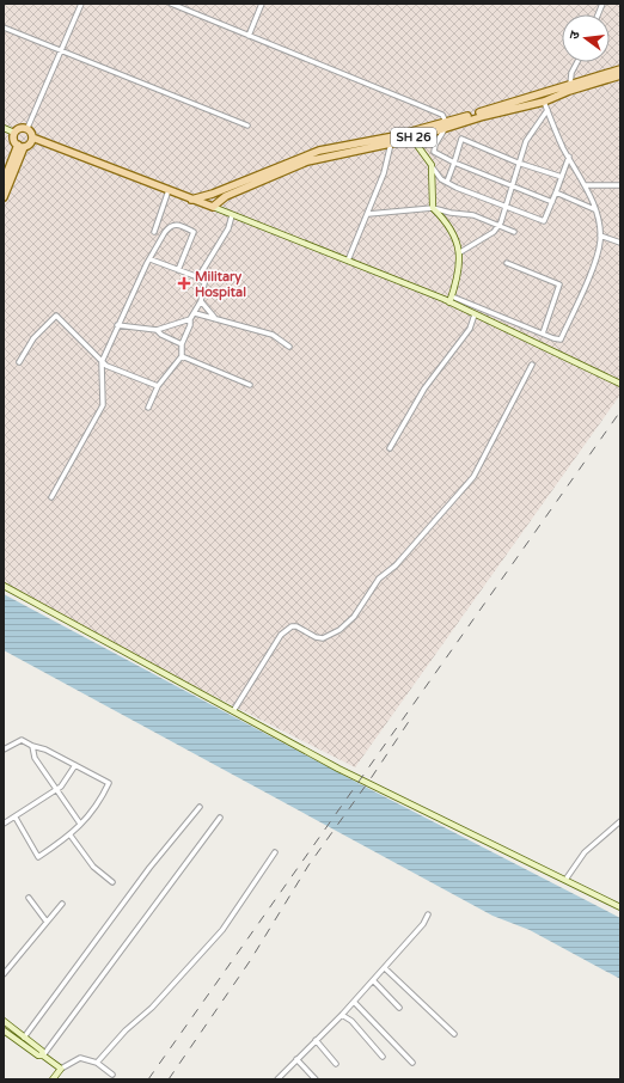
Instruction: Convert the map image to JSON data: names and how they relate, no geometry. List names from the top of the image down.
{
  "streets": {
    "main road": ["SH 26"]
  },
  "places": {
    "health": ["Military Hospital"]
  },
  "north": "left"
}
